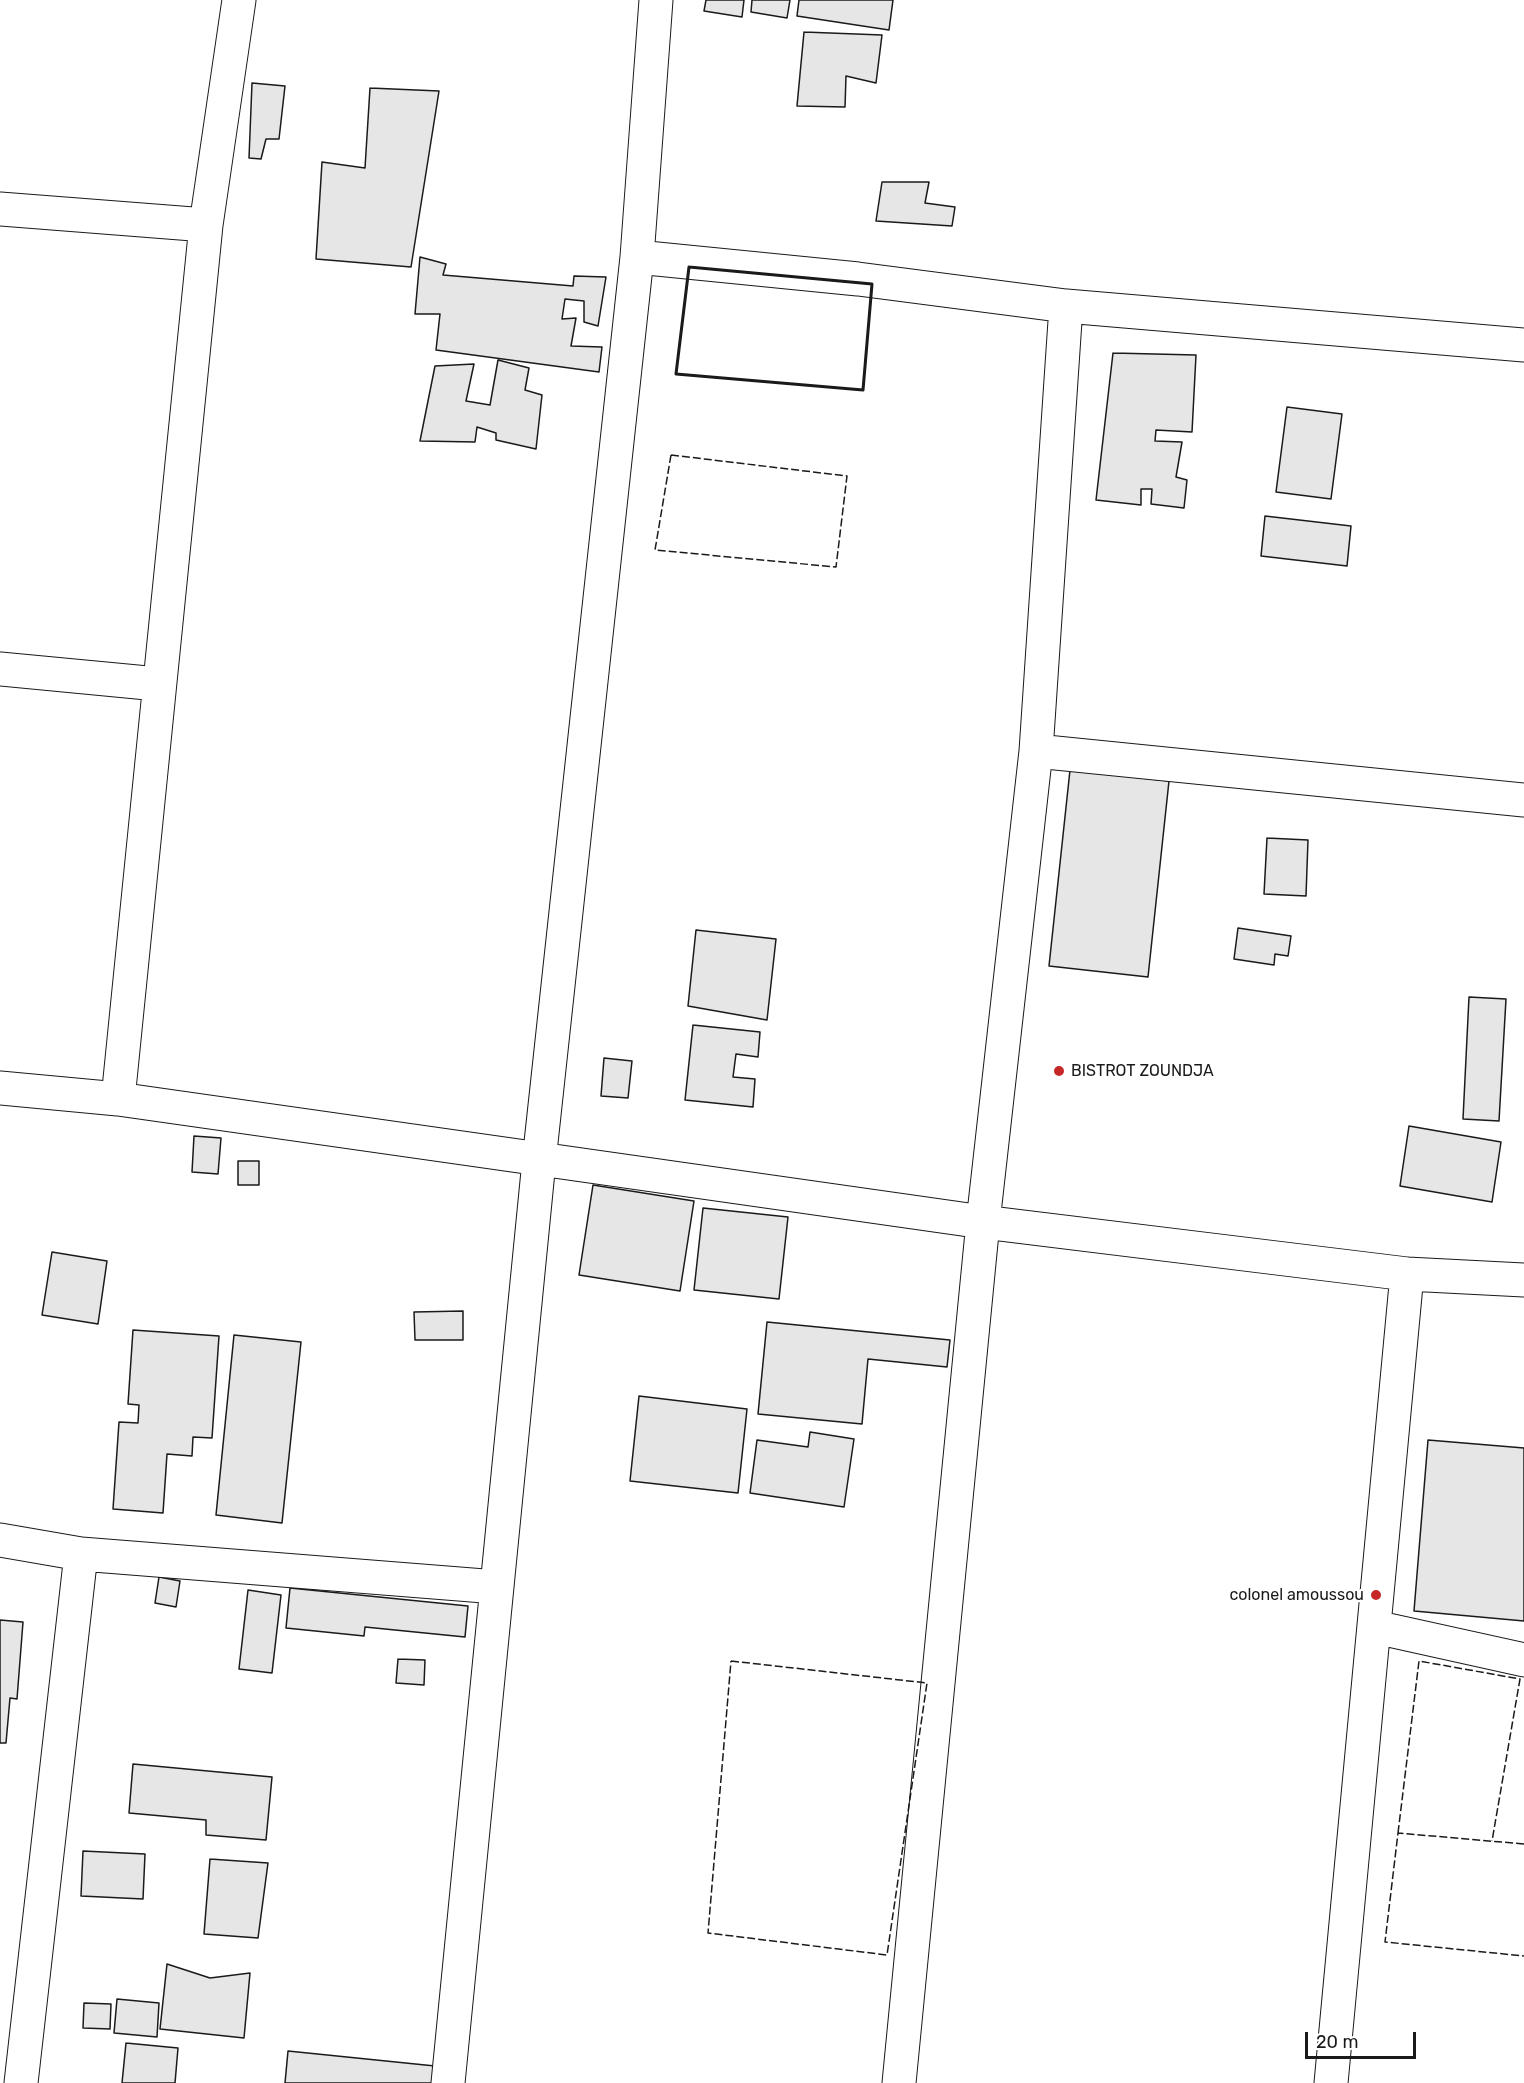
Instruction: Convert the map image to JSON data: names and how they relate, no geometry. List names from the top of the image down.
{
  "places": ["BISTROT ZOUNDJA", "colonel amoussou"],
  "scale_bar": "20 m"
}
